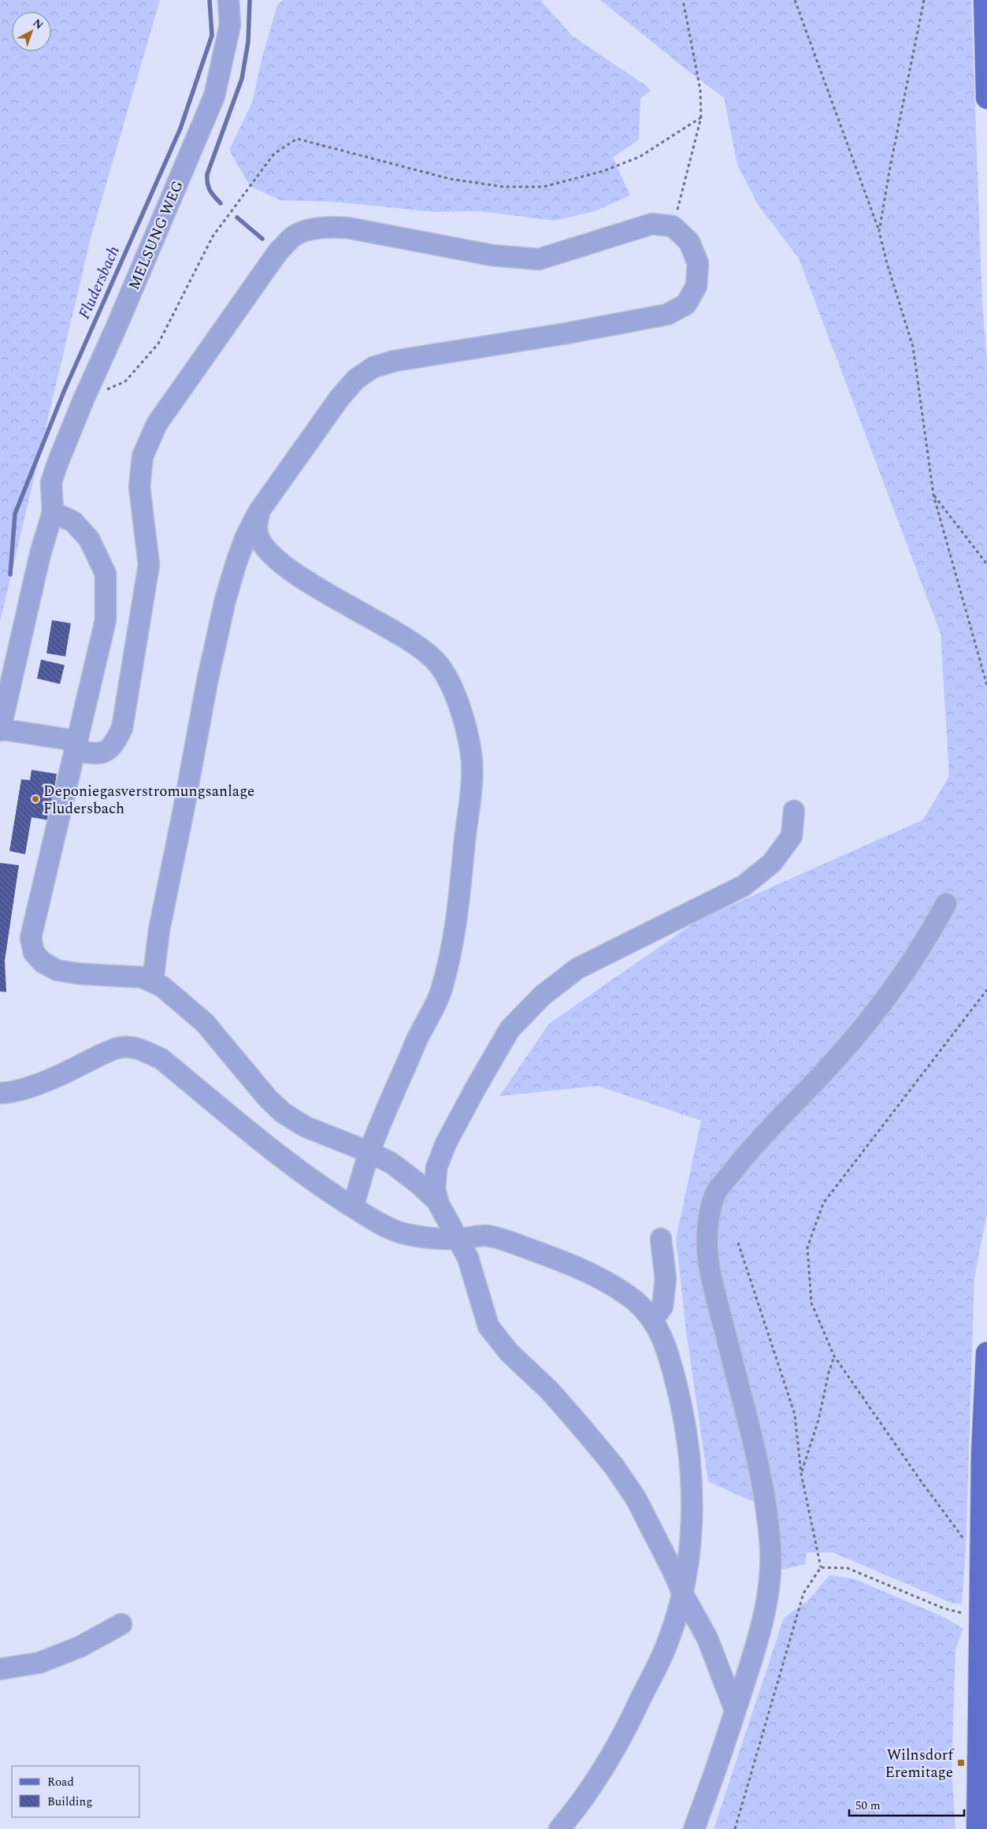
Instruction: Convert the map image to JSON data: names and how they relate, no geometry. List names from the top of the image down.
{
  "streets": {
    "street": ["MELSUNG WEG"]
  },
  "water": ["Fludersbach"],
  "places": {
    "other": ["Deponiegasverstromungsanlage Fludersbach"],
    "transit": ["Wilnsdorf Eremitage"]
  },
  "legend": ["Road", "Building"],
  "scale_bar": "50 m",
  "north": "top right"
}
